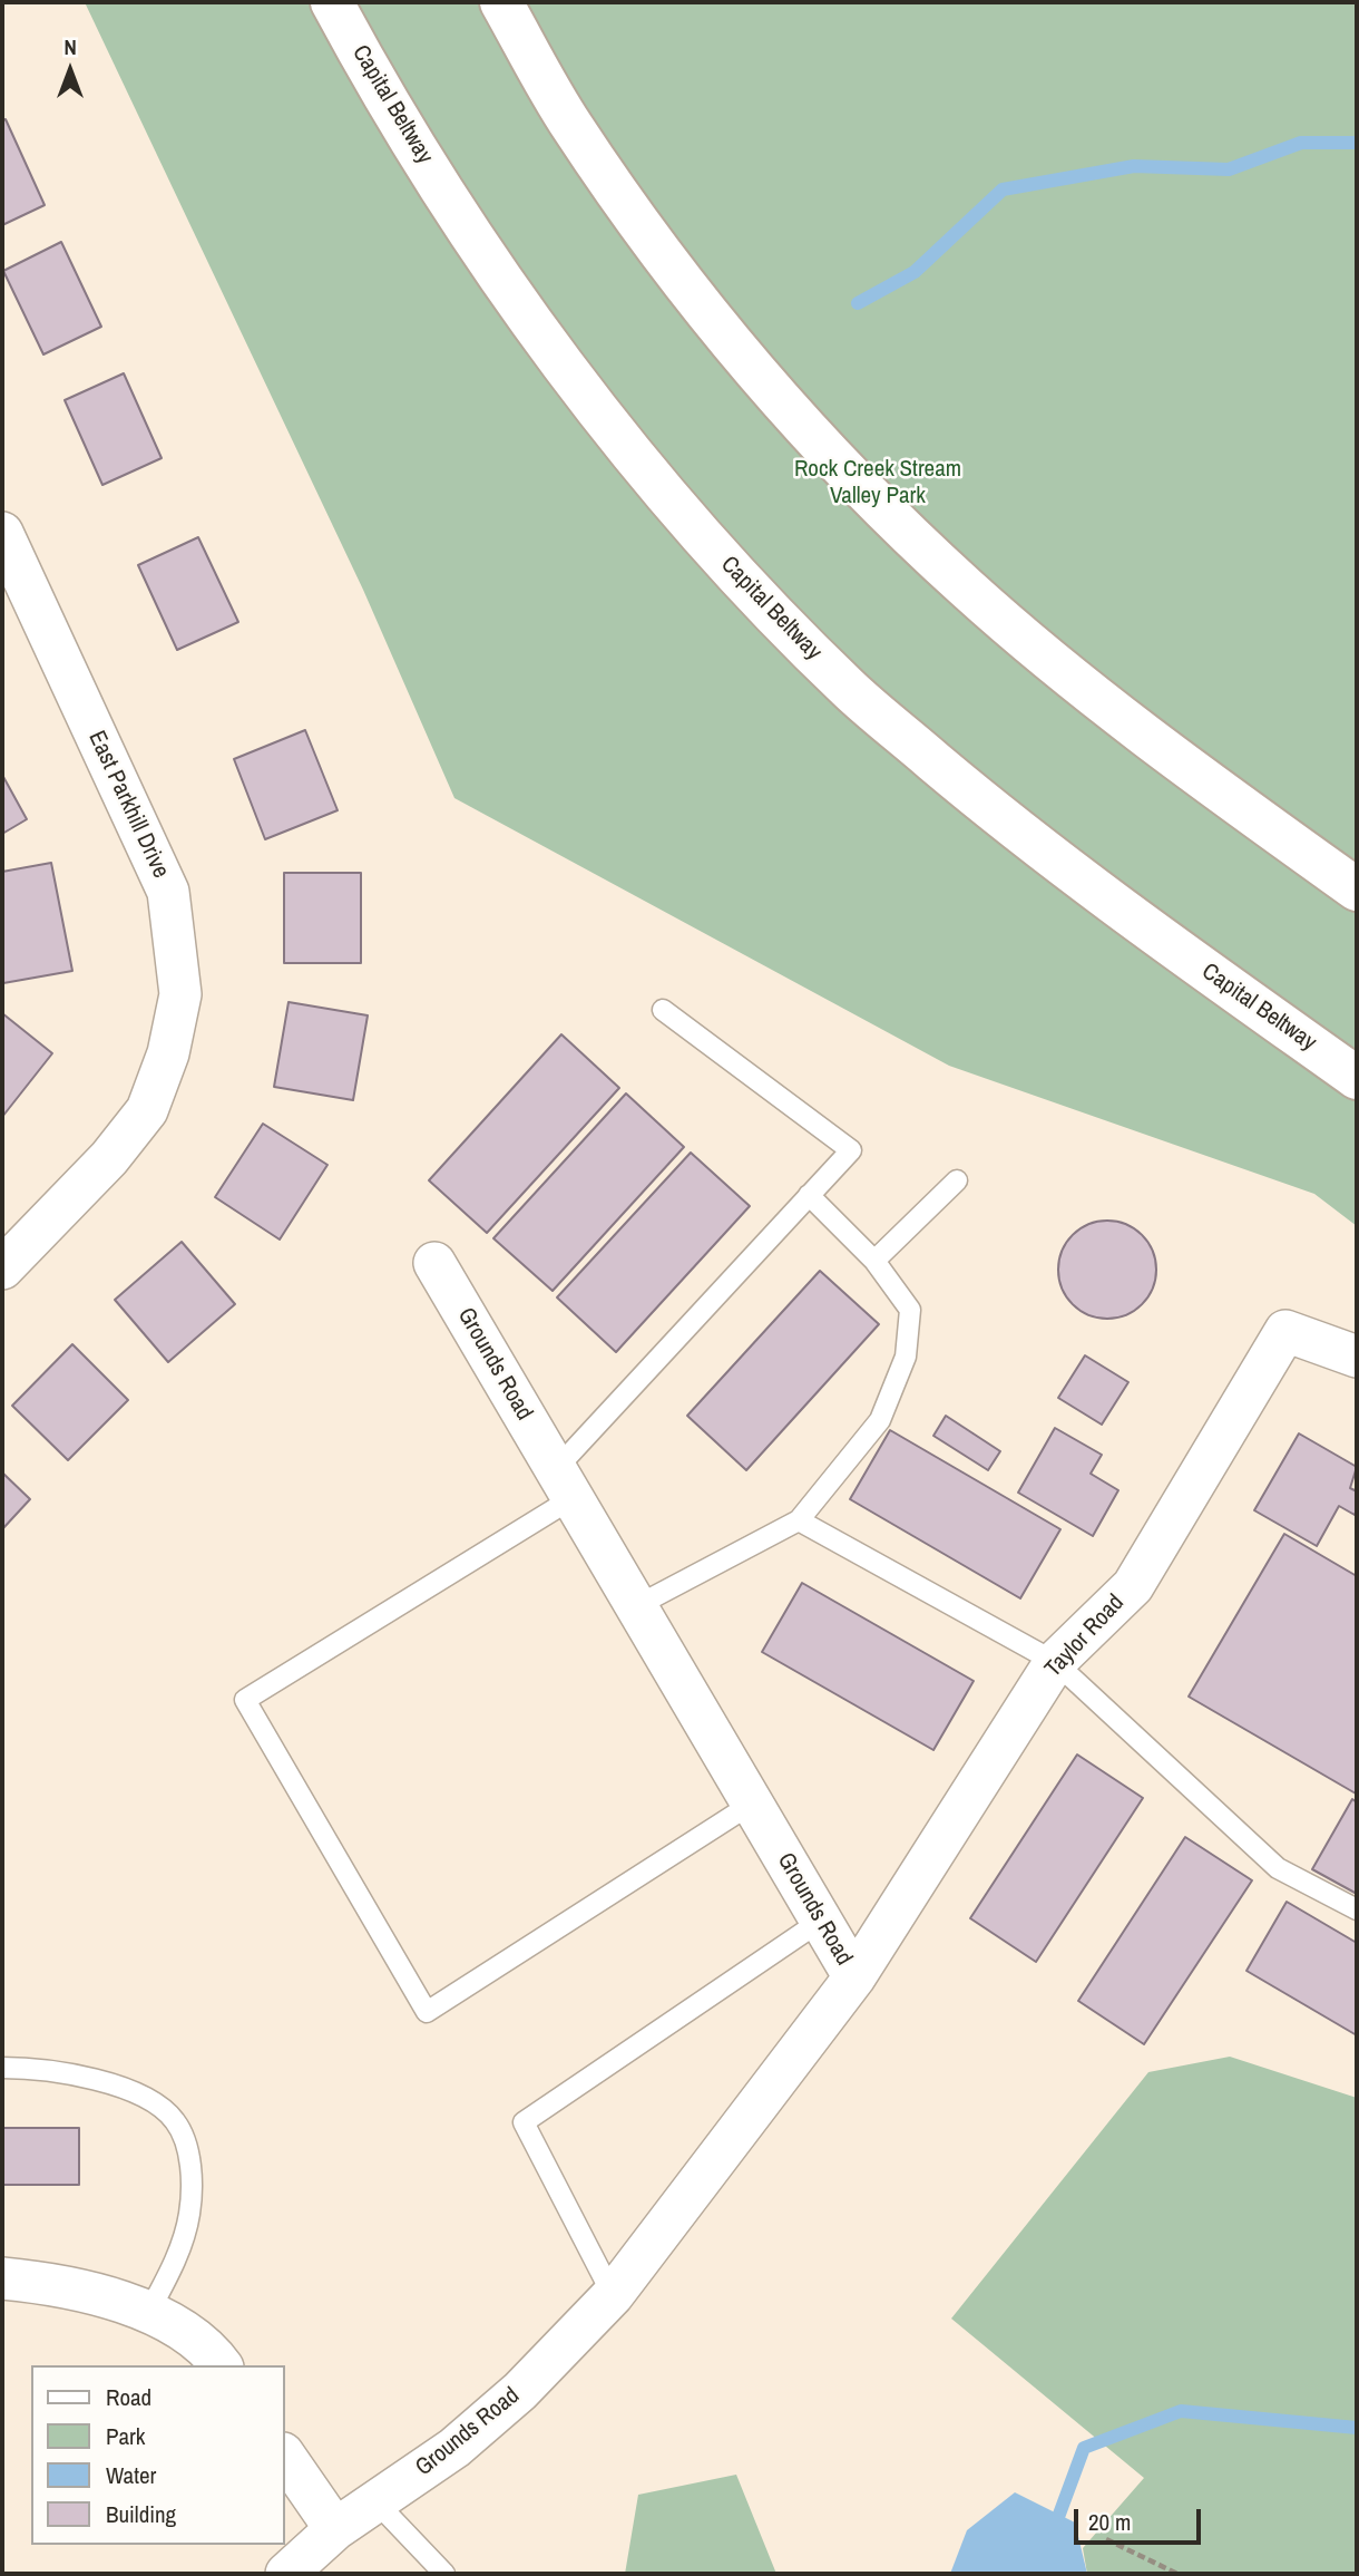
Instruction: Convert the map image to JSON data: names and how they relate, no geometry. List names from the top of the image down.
{
  "streets": {
    "highway": ["Capital Beltway"],
    "street": ["East Parkhill Drive", "Grounds Road", "Taylor Road"]
  },
  "crossings": [
    ["Grounds Road", "Taylor Road"]
  ],
  "parks": ["Rock Creek Stream Valley Park"],
  "legend": [
    "Road",
    "Park",
    "Water",
    "Building"
  ],
  "scale_bar": "20 m",
  "north": "top"
}
